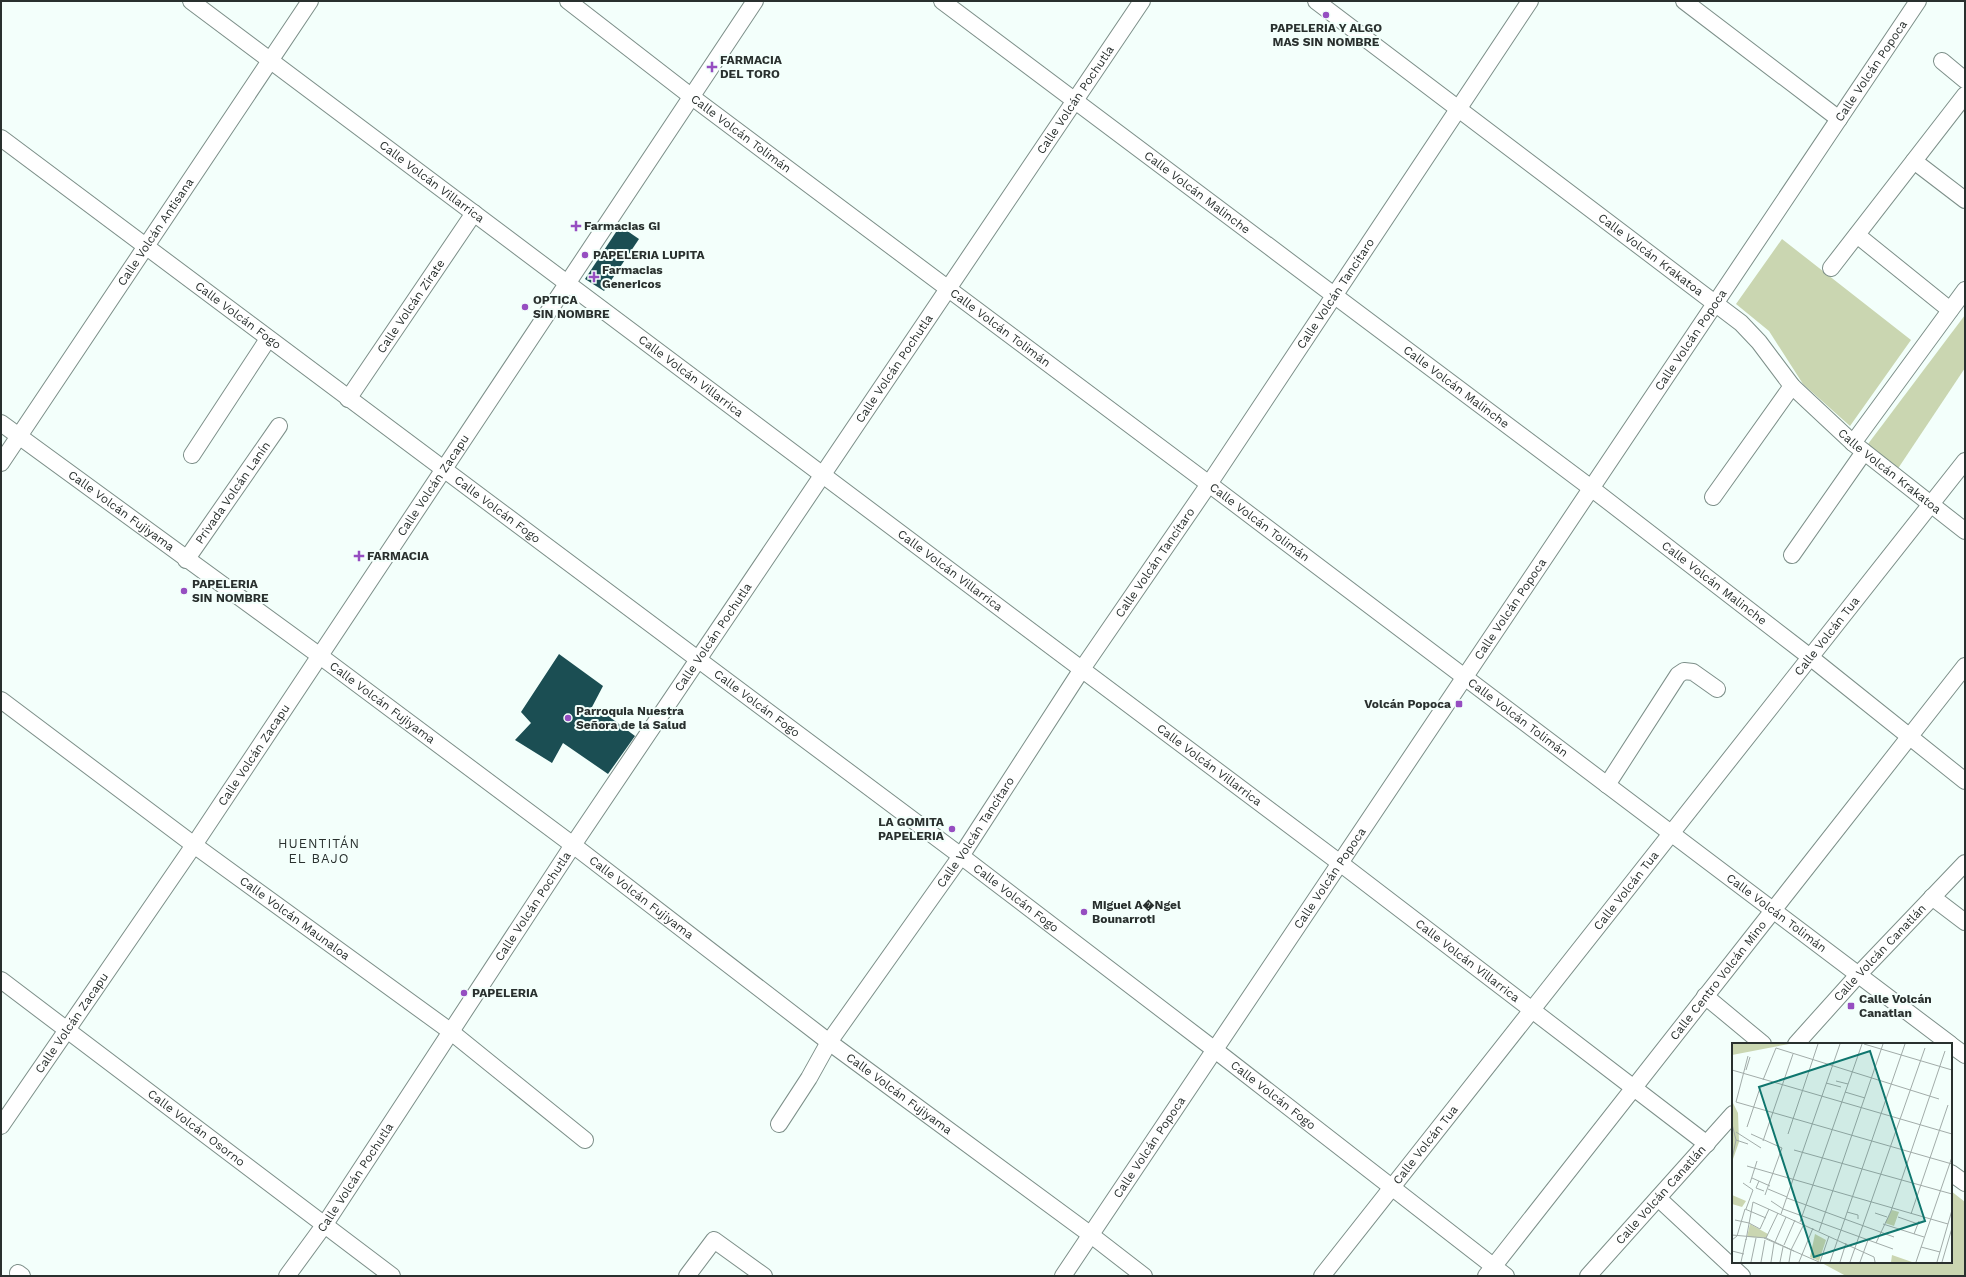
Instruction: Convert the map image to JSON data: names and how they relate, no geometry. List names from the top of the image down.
{
  "streets": {
    "street": [
      "Calle Volcán Popoca",
      "Calle Volcán Pochutla",
      "Calle Volcán Tolimán",
      "Calle Volcán Villarrica",
      "Calle Volcán Malinche",
      "Calle Volcán Antisana",
      "Calle Volcán Krakatoa",
      "Calle Volcán Tancítaro",
      "Calle Volcán Zirate",
      "Calle Volcán Fogo",
      "Calle Volcán Zacapu",
      "Privada Volcán Lanín",
      "Calle Volcán Fujiyama",
      "Calle Volcán Tua",
      "Calle Volcán Maunaloa",
      "Calle Volcán Canatlán",
      "Calle Centro Volcán Mino",
      "Calle Volcán Osorno"
    ]
  },
  "crossings": [
    ["Calle Volcán Popoca", "Calle Volcán Tolimán"],
    ["Calle Volcán Popoca", "Calle Volcán Villarrica"],
    ["Calle Volcán Popoca", "Calle Volcán Malinche"],
    ["Calle Volcán Popoca", "Calle Volcán Krakatoa"],
    ["Calle Volcán Popoca", "Calle Volcán Fogo"],
    ["Calle Volcán Popoca", "Calle Volcán Fujiyama"],
    ["Calle Volcán Pochutla", "Calle Volcán Tolimán"],
    ["Calle Volcán Pochutla", "Calle Volcán Villarrica"],
    ["Calle Volcán Pochutla", "Calle Volcán Malinche"],
    ["Calle Volcán Pochutla", "Calle Volcán Fogo"],
    ["Calle Volcán Pochutla", "Calle Volcán Fujiyama"],
    ["Calle Volcán Pochutla", "Calle Volcán Maunaloa"],
    ["Calle Volcán Pochutla", "Calle Volcán Osorno"],
    ["Calle Volcán Tolimán", "Calle Volcán Tancítaro"],
    ["Calle Volcán Tolimán", "Calle Volcán Zacapu"],
    ["Calle Volcán Tolimán", "Calle Volcán Tua"],
    ["Calle Volcán Tolimán", "Calle Volcán Canatlán"],
    ["Calle Volcán Tolimán", "Calle Centro Volcán Mino"],
    ["Calle Volcán Villarrica", "Calle Volcán Antisana"],
    ["Calle Volcán Villarrica", "Calle Volcán Tancítaro"],
    ["Calle Volcán Villarrica", "Calle Volcán Zirate"],
    ["Calle Volcán Villarrica", "Calle Volcán Zacapu"],
    ["Calle Volcán Villarrica", "Calle Volcán Tua"],
    ["Calle Volcán Villarrica", "Calle Volcán Canatlán"],
    ["Calle Volcán Villarrica", "Calle Centro Volcán Mino"],
    ["Calle Volcán Malinche", "Calle Volcán Tancítaro"],
    ["Calle Volcán Malinche", "Calle Volcán Tua"],
    ["Calle Volcán Malinche", "Calle Centro Volcán Mino"],
    ["Calle Volcán Antisana", "Calle Volcán Fogo"],
    ["Calle Volcán Antisana", "Calle Volcán Fujiyama"],
    ["Calle Volcán Krakatoa", "Calle Volcán Tancítaro"],
    ["Calle Volcán Krakatoa", "Calle Volcán Tua"],
    ["Calle Volcán Tancítaro", "Calle Volcán Fogo"],
    ["Calle Volcán Tancítaro", "Calle Volcán Fujiyama"],
    ["Calle Volcán Zirate", "Calle Volcán Fogo"],
    ["Calle Volcán Fogo", "Calle Volcán Zacapu"],
    ["Calle Volcán Fogo", "Calle Volcán Tua"],
    ["Calle Volcán Fogo", "Calle Centro Volcán Mino"],
    ["Calle Volcán Zacapu", "Calle Volcán Fujiyama"],
    ["Calle Volcán Zacapu", "Calle Volcán Maunaloa"],
    ["Calle Volcán Zacapu", "Calle Volcán Osorno"],
    ["Privada Volcán Lanín", "Calle Volcán Fujiyama"]
  ],
  "districts": ["HUENTITÁN EL BAJO"],
  "places": {
    "other": [
      "PAPELERIA Y ALGO MAS SIN NOMBRE",
      "PAPELERIA LUPITA",
      "OPTICA SIN NOMBRE",
      "PAPELERIA SIN NOMBRE",
      "Parroquia Nuestra Señora de la Salud",
      "LA GOMITA PAPELERIA",
      "Miguel A�Ngel Bounarroti",
      "PAPELERIA"
    ],
    "health": [
      "FARMACIA DEL TORO",
      "Farmacias Gi",
      "Farmacias Genericos",
      "FARMACIA"
    ],
    "transit": ["Volcán Popoca", "Calle Volcán Canatlan"]
  }
}
